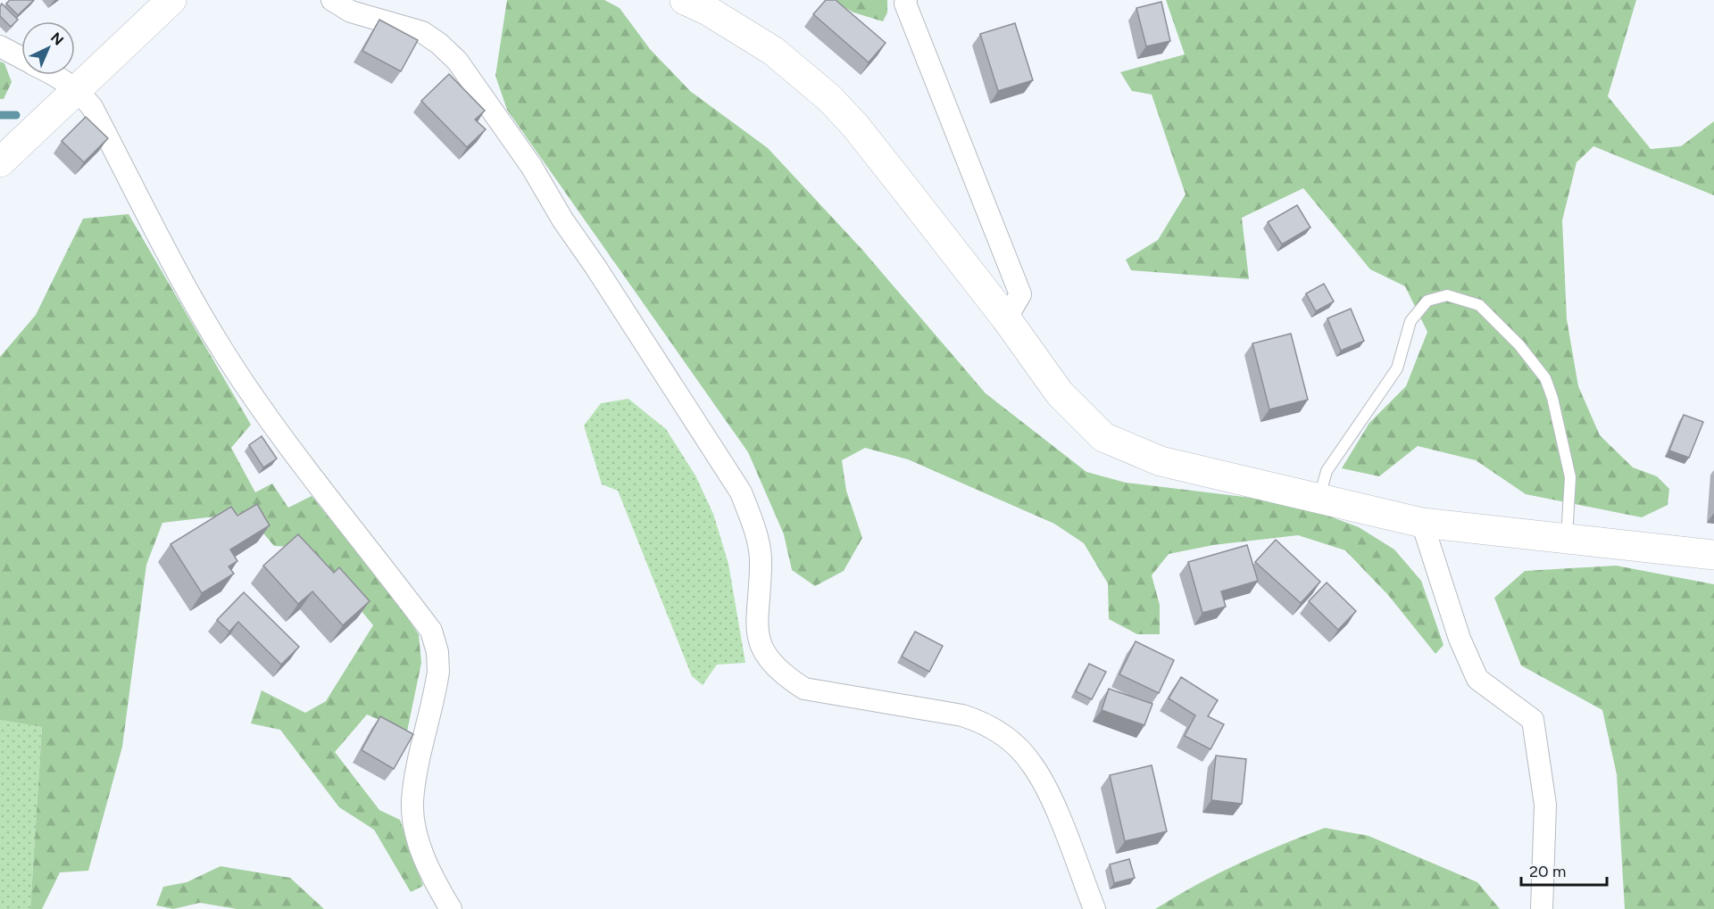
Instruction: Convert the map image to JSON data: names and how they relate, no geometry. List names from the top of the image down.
{
  "scale_bar": "20 m",
  "north": "top right"
}
